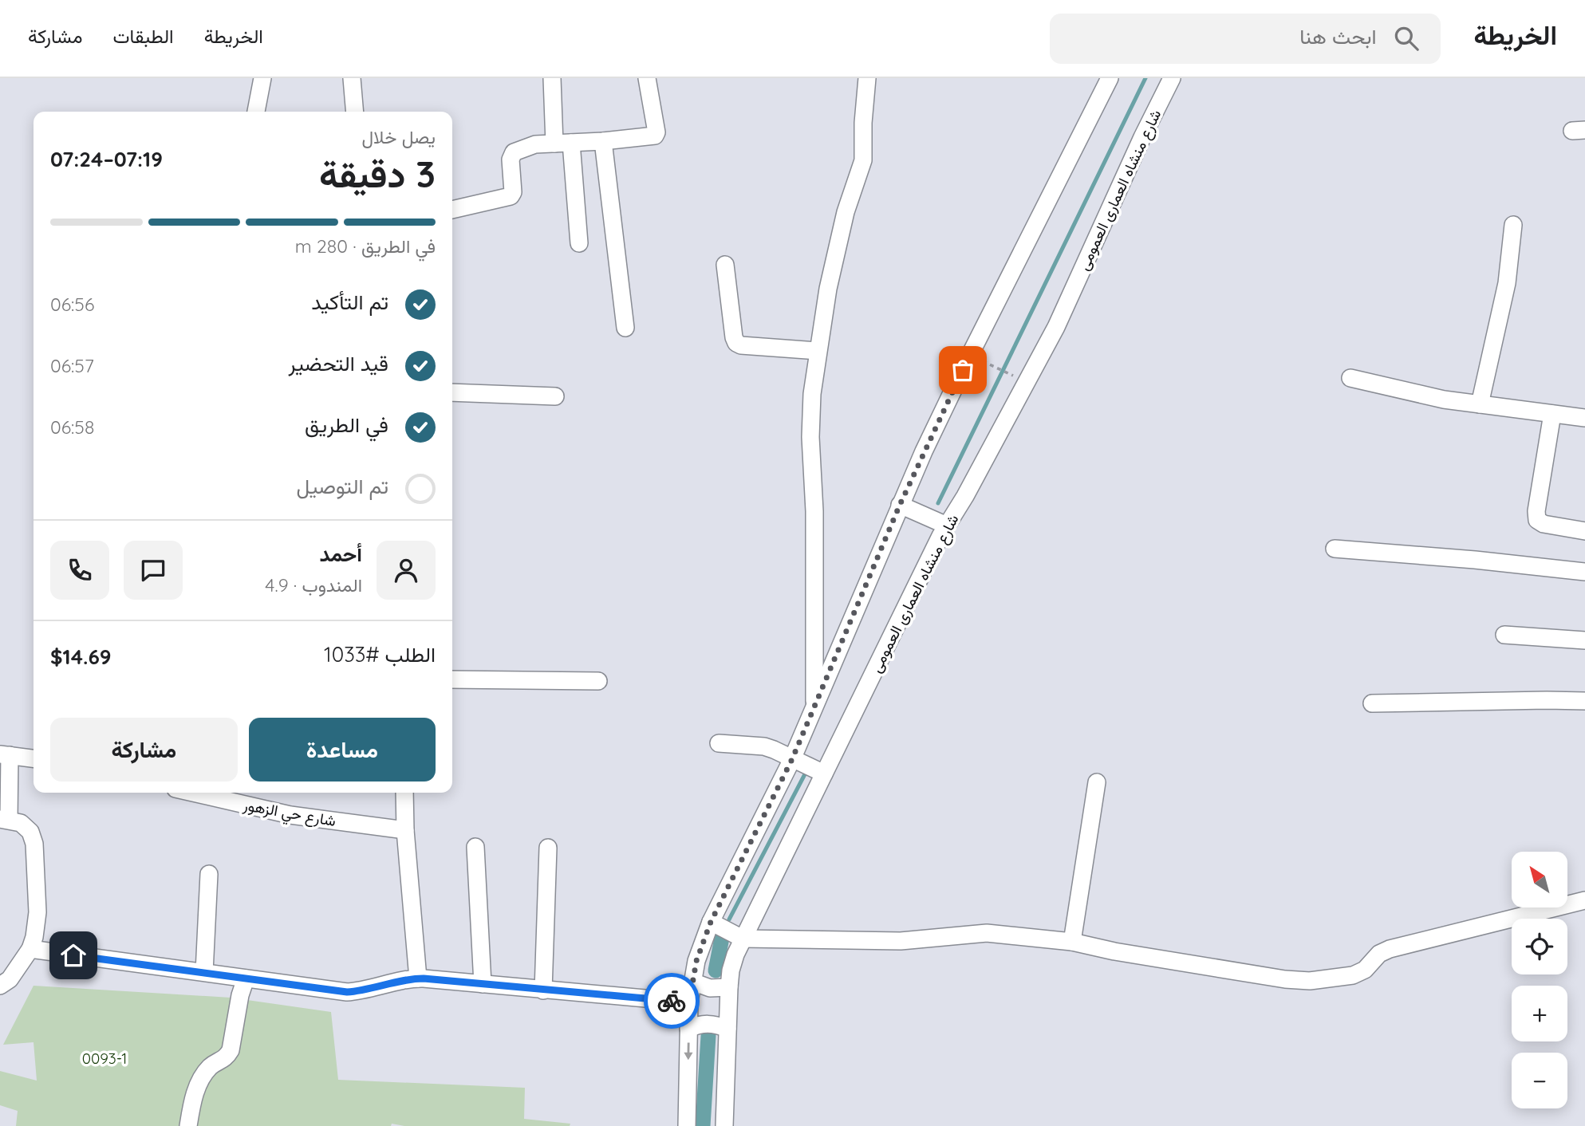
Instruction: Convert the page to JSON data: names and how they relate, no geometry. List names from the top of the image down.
{
  "streets": {
    "street": ["شارع منشاه العمارى العمومى", "شارع حي الزهور"]
  },
  "parks": ["0093-1"],
  "north": "top left",
  "page": {
    "header": "الخريطة",
    "search": "ابحث هنا",
    "nav": ["الخريطة", "الطبقات", "مشاركة"],
    "heading": ["3 دقيقة", "يصل خلال", "07:19–07:24"],
    "panel": [
      "أحمد",
      "المندوب · 4.9",
      "الطلب #1033",
      "$14.69"
    ],
    "bar": "في الطريق · 280 m",
    "list": [
      ["تم التأكيد", "06:56"],
      ["قيد التحضير", "06:57"],
      ["في الطريق", "06:58"],
      "تم التوصيل"
    ],
    "buttons": ["مساعدة", "مشاركة"],
    "map_buttons": ["+", "−"]
  }
}
